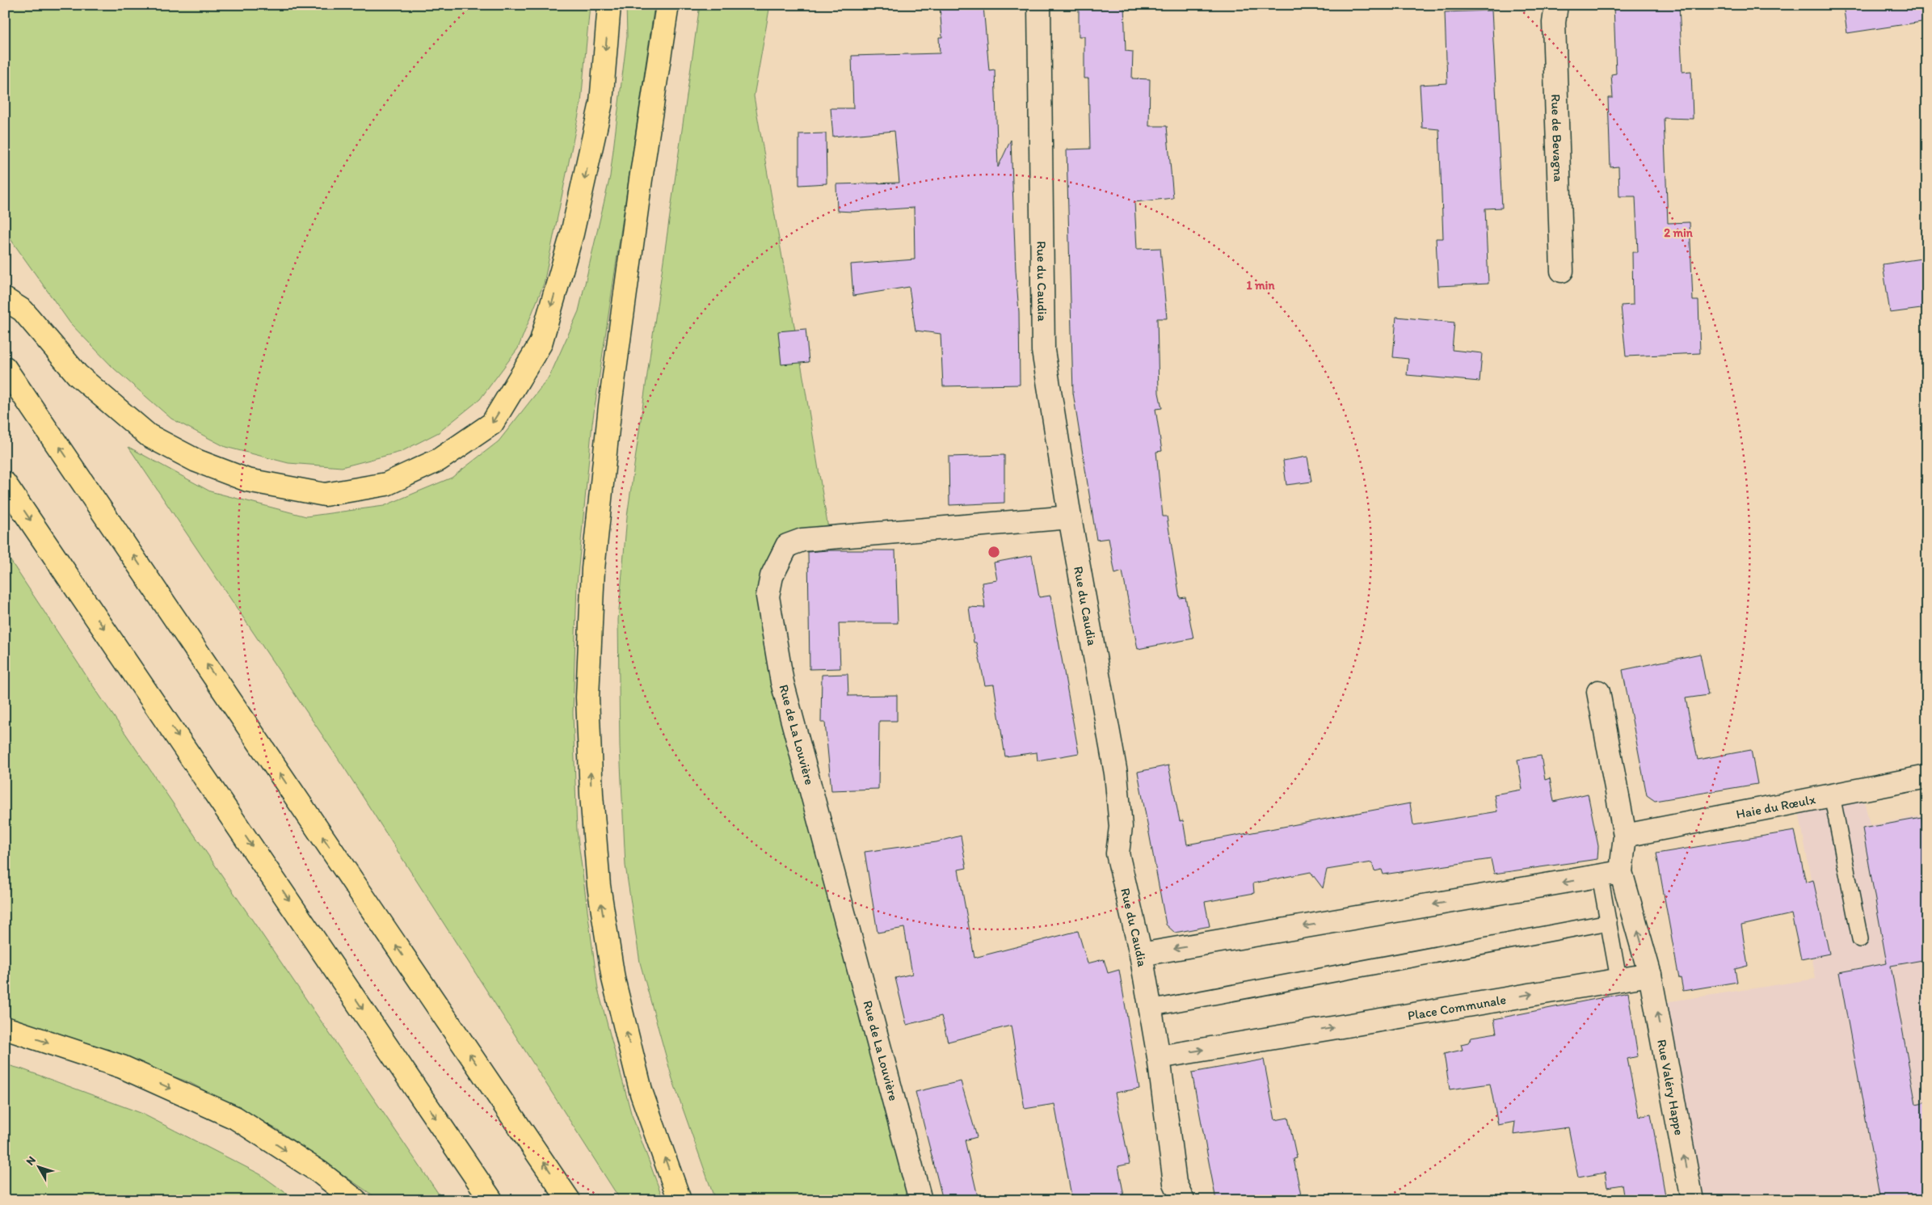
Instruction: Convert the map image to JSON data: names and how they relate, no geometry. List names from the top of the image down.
{
  "streets": {
    "street": [
      "Rue de Bevagna",
      "Rue du Caudia",
      "Rue de La Louvière",
      "Haie du Rœulx",
      "Place Communale",
      "Rue Valéry Happe"
    ]
  },
  "crossings": [
    ["Rue du Caudia", "Rue de La Louvière"],
    ["Rue du Caudia", "Place Communale"],
    ["Place Communale", "Rue Valéry Happe"]
  ],
  "one_way": ["Rue Valéry Happe"],
  "north": "top left",
  "rings": ["2 min", "1 min"]
}
